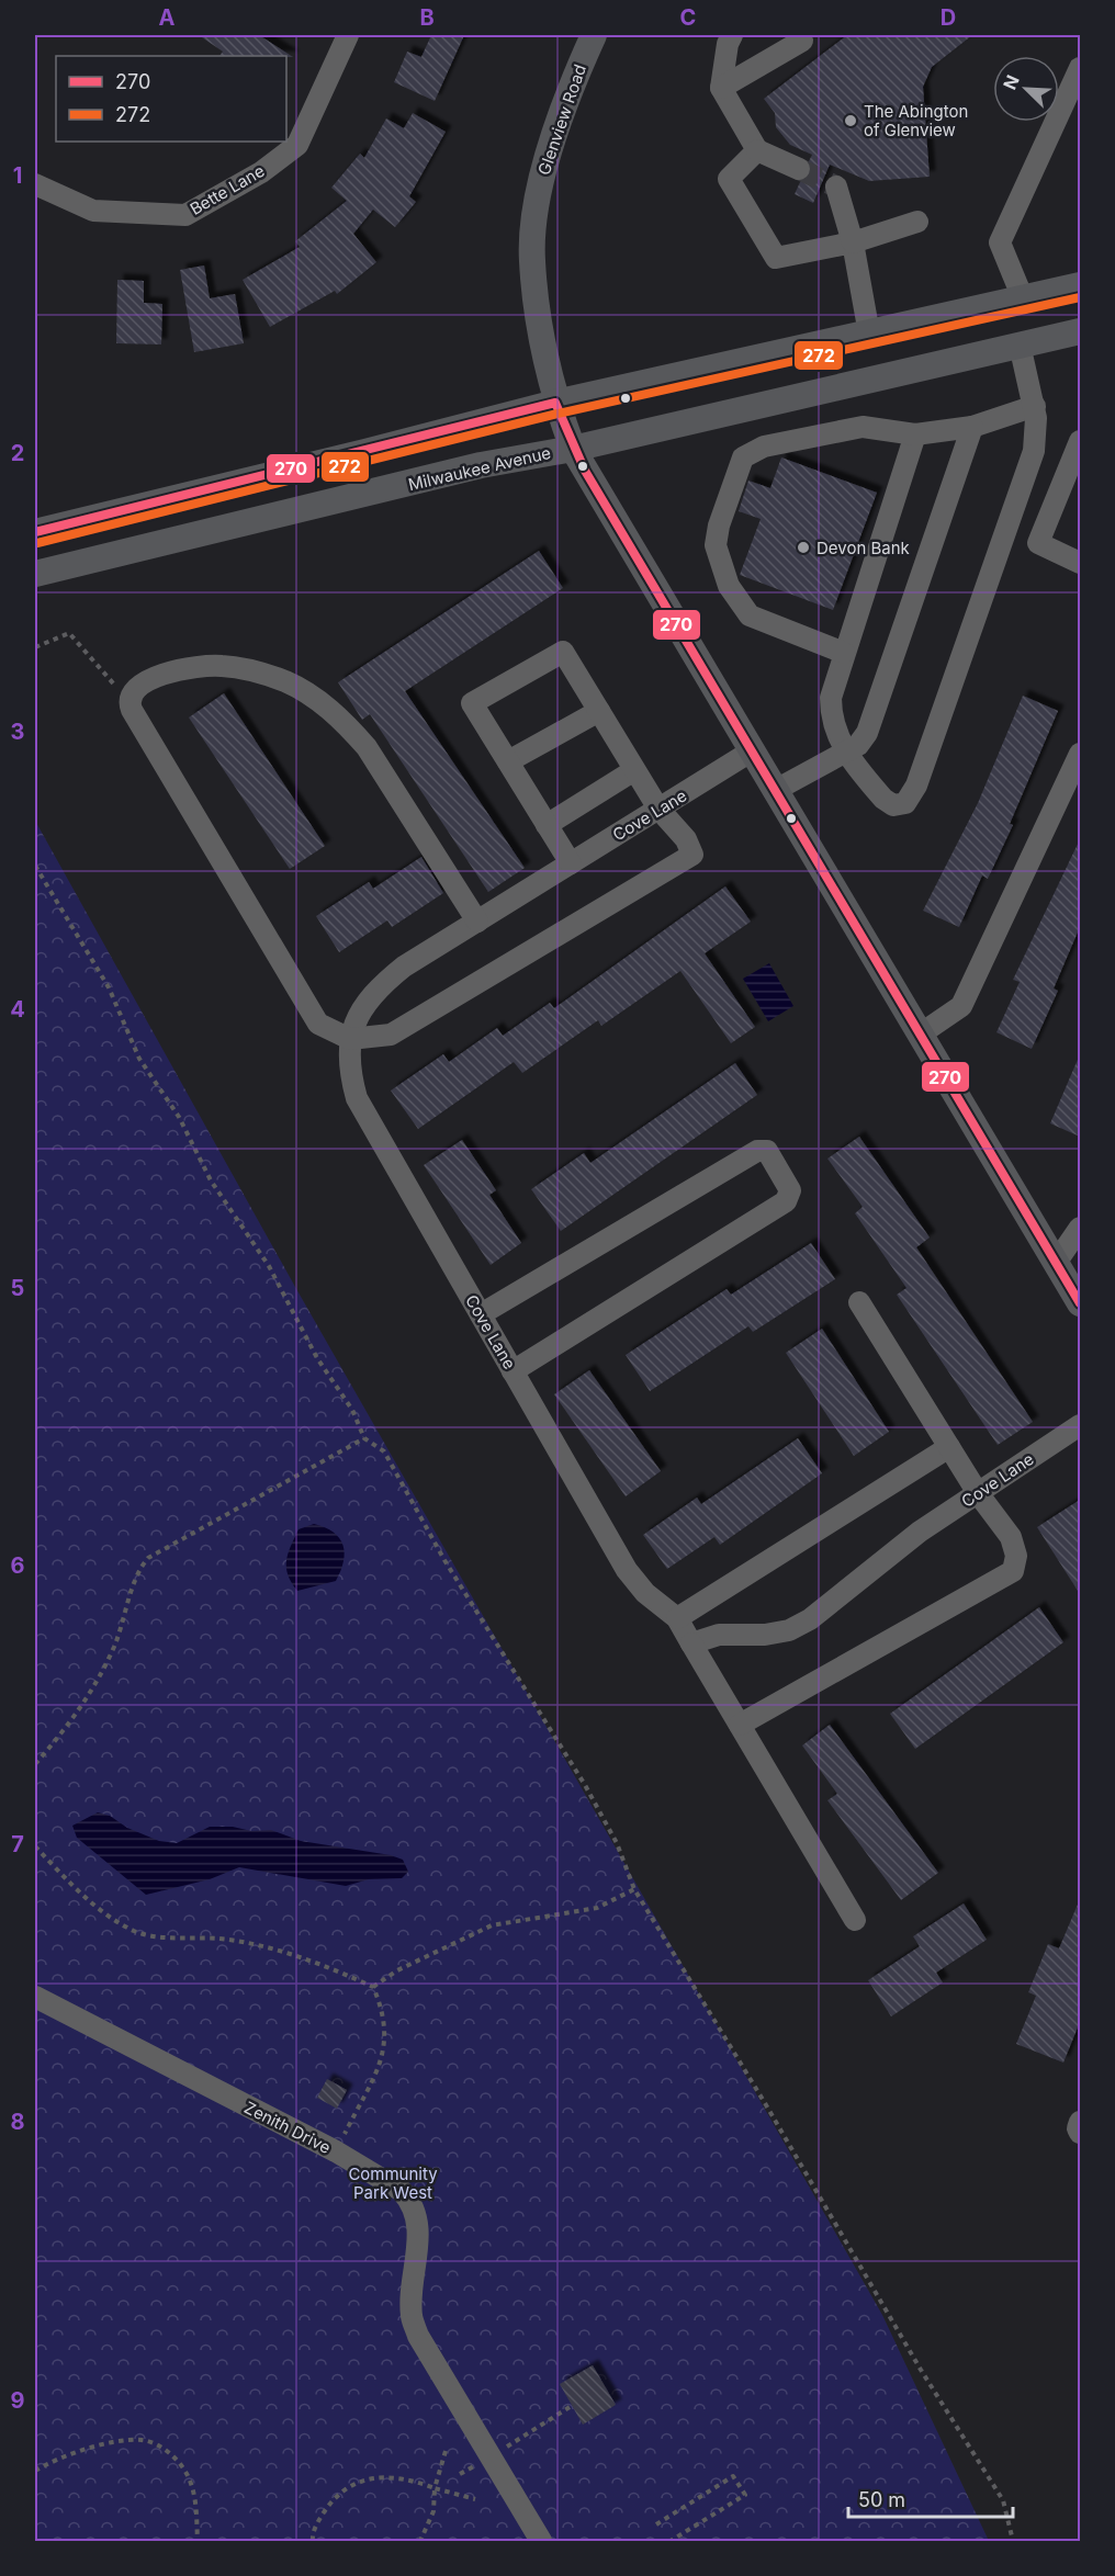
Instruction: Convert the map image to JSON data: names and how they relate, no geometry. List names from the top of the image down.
{
  "streets": {
    "main road": ["Glenview Road", "Milwaukee Avenue"],
    "street": ["Bette Lane", "Cove Lane", "Zenith Drive"]
  },
  "crossings": [
    ["Glenview Road", "Milwaukee Avenue"],
    ["Glenview Road", "Cove Lane"]
  ],
  "parks": ["Community Park West"],
  "places": ["The Abington of Glenview", "Devon Bank"],
  "lines": ["transit line 272", "transit line 270"],
  "legend": ["270", "272"],
  "scale_bar": "50 m",
  "north": "top left",
  "grid": {
    "columns": [
      "A",
      "B",
      "C",
      "D"
    ],
    "rows": [
      "1",
      "2",
      "3",
      "4",
      "5",
      "6",
      "7",
      "8",
      "9"
    ]
  }
}
